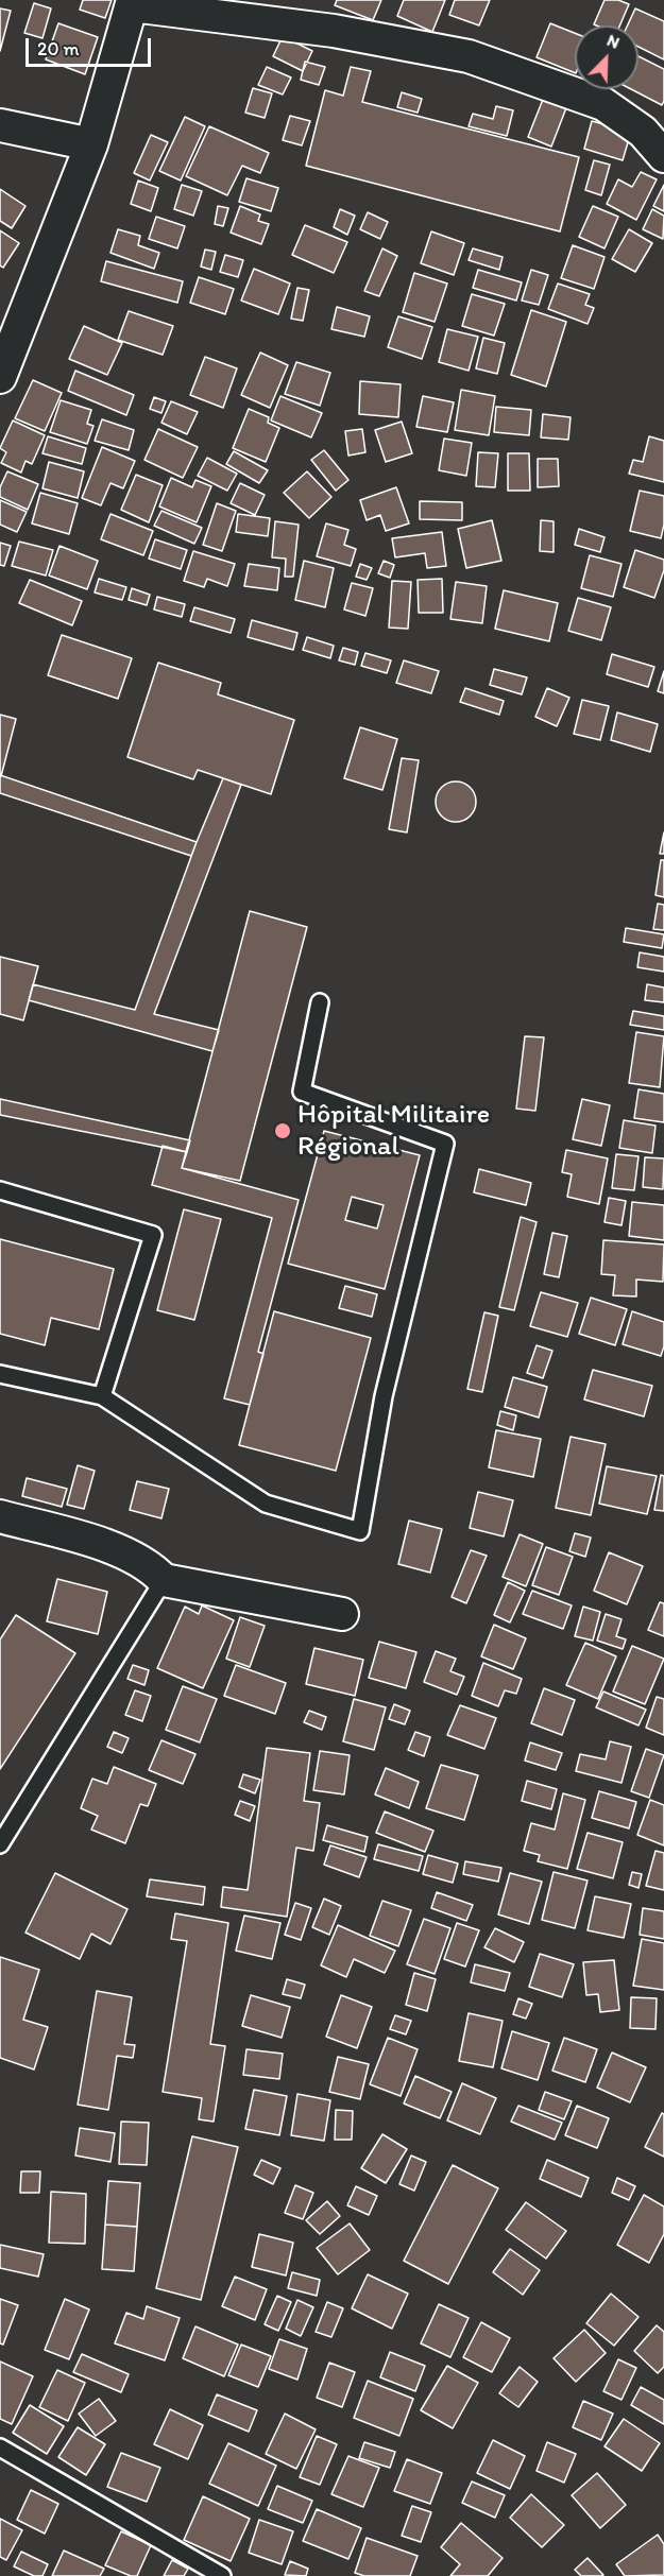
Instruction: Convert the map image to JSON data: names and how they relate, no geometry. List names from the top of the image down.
{
  "places": ["Hôpital Militaire Régional"],
  "scale_bar": "20 m",
  "north": "top right"
}
